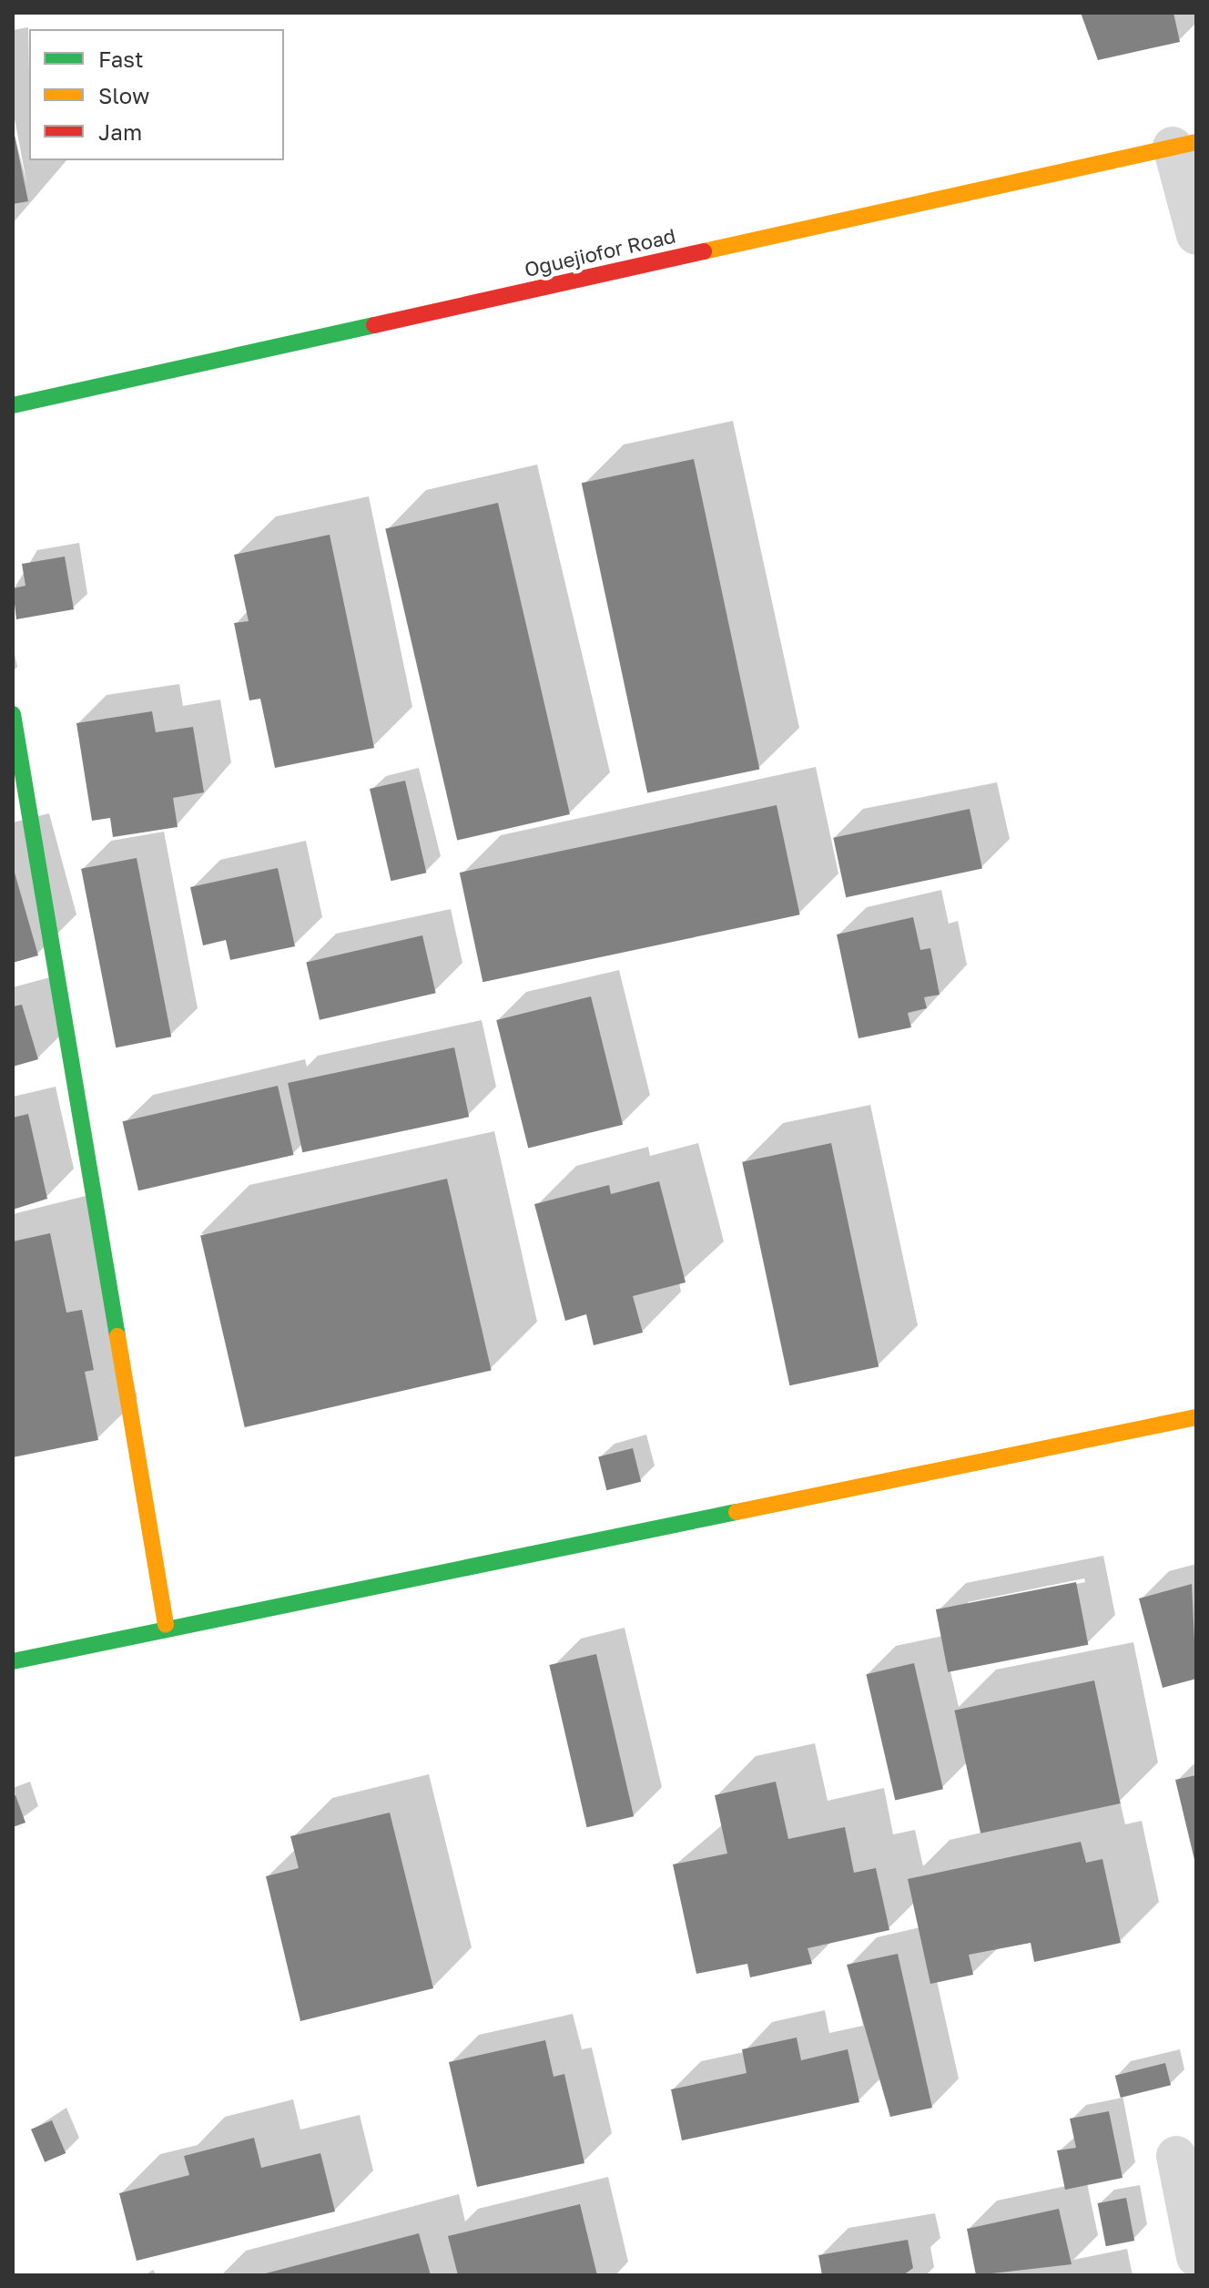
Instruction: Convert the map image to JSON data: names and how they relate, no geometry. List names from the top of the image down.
{
  "streets": {
    "street": ["Oguejiofor Road"]
  },
  "legend": ["Fast", "Slow", "Jam"]
}
